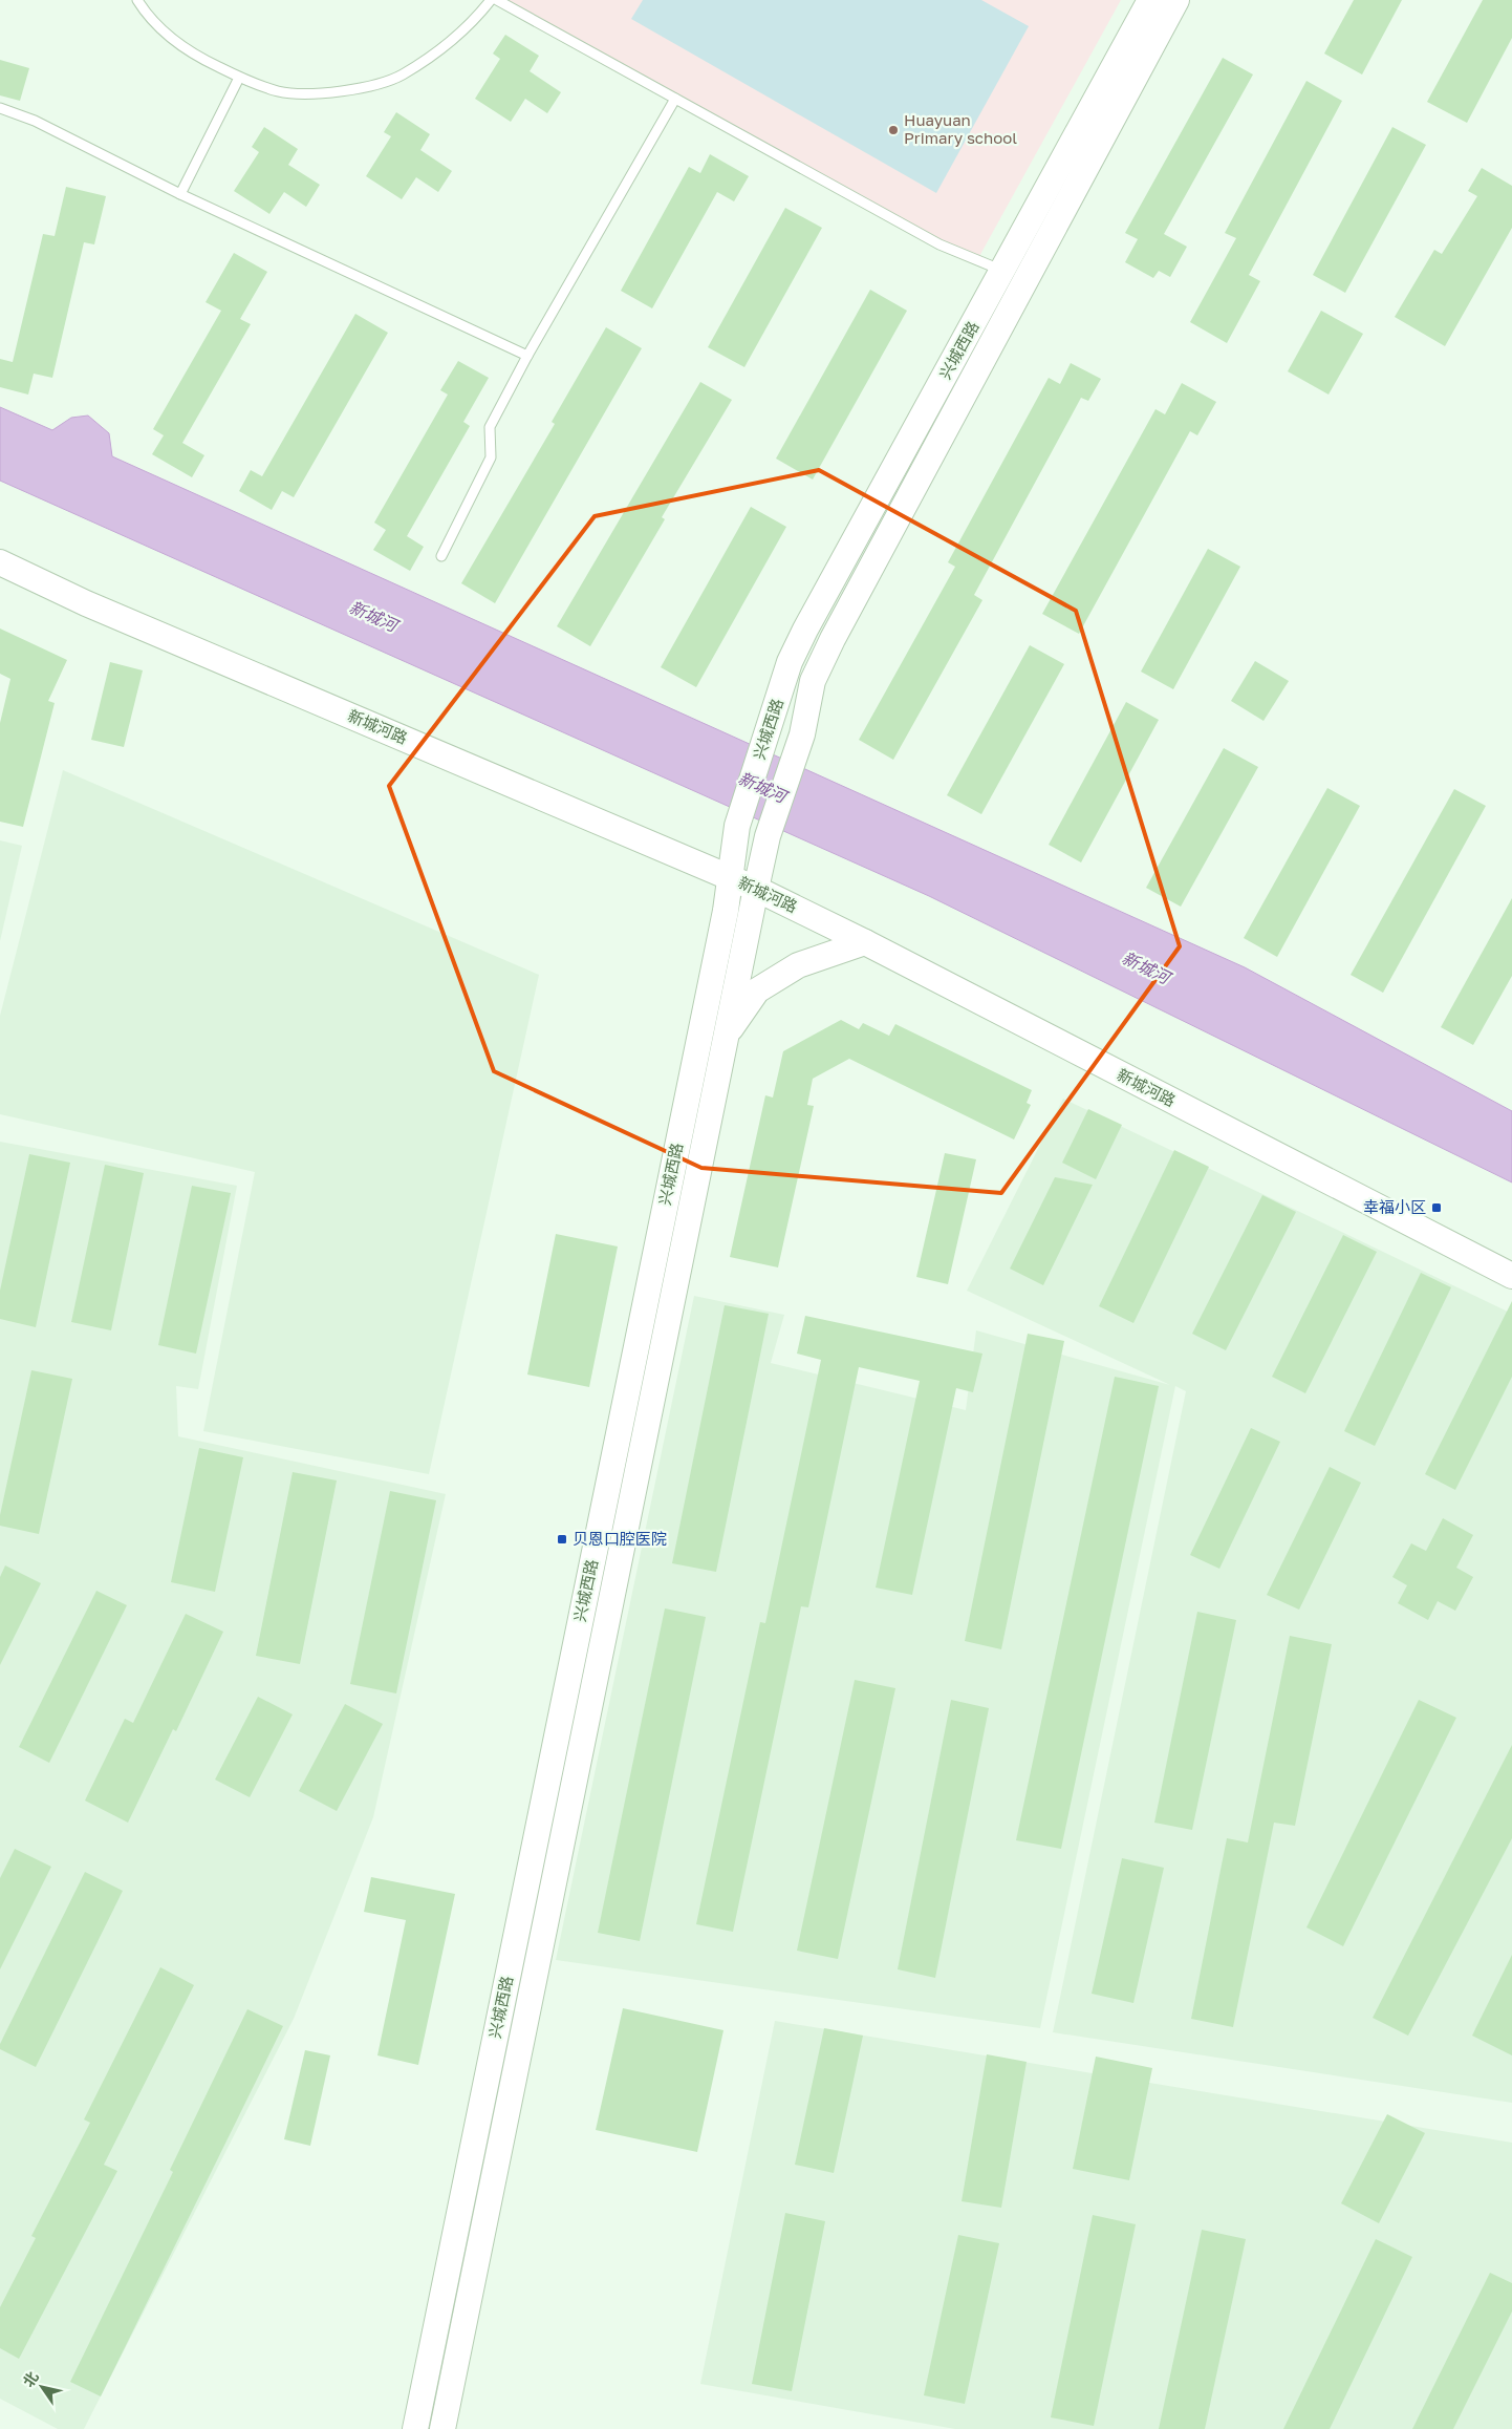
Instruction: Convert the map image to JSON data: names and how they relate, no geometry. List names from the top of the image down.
{
  "streets": {
    "street": ["兴城西路", "新城河路"]
  },
  "crossings": [
    ["兴城西路", "新城河路"]
  ],
  "water": ["新城河"],
  "places": {
    "other": ["Huayuan Primary school"],
    "transit": ["幸福小区", "贝恩口腔医院"]
  },
  "north": "top left"
}
